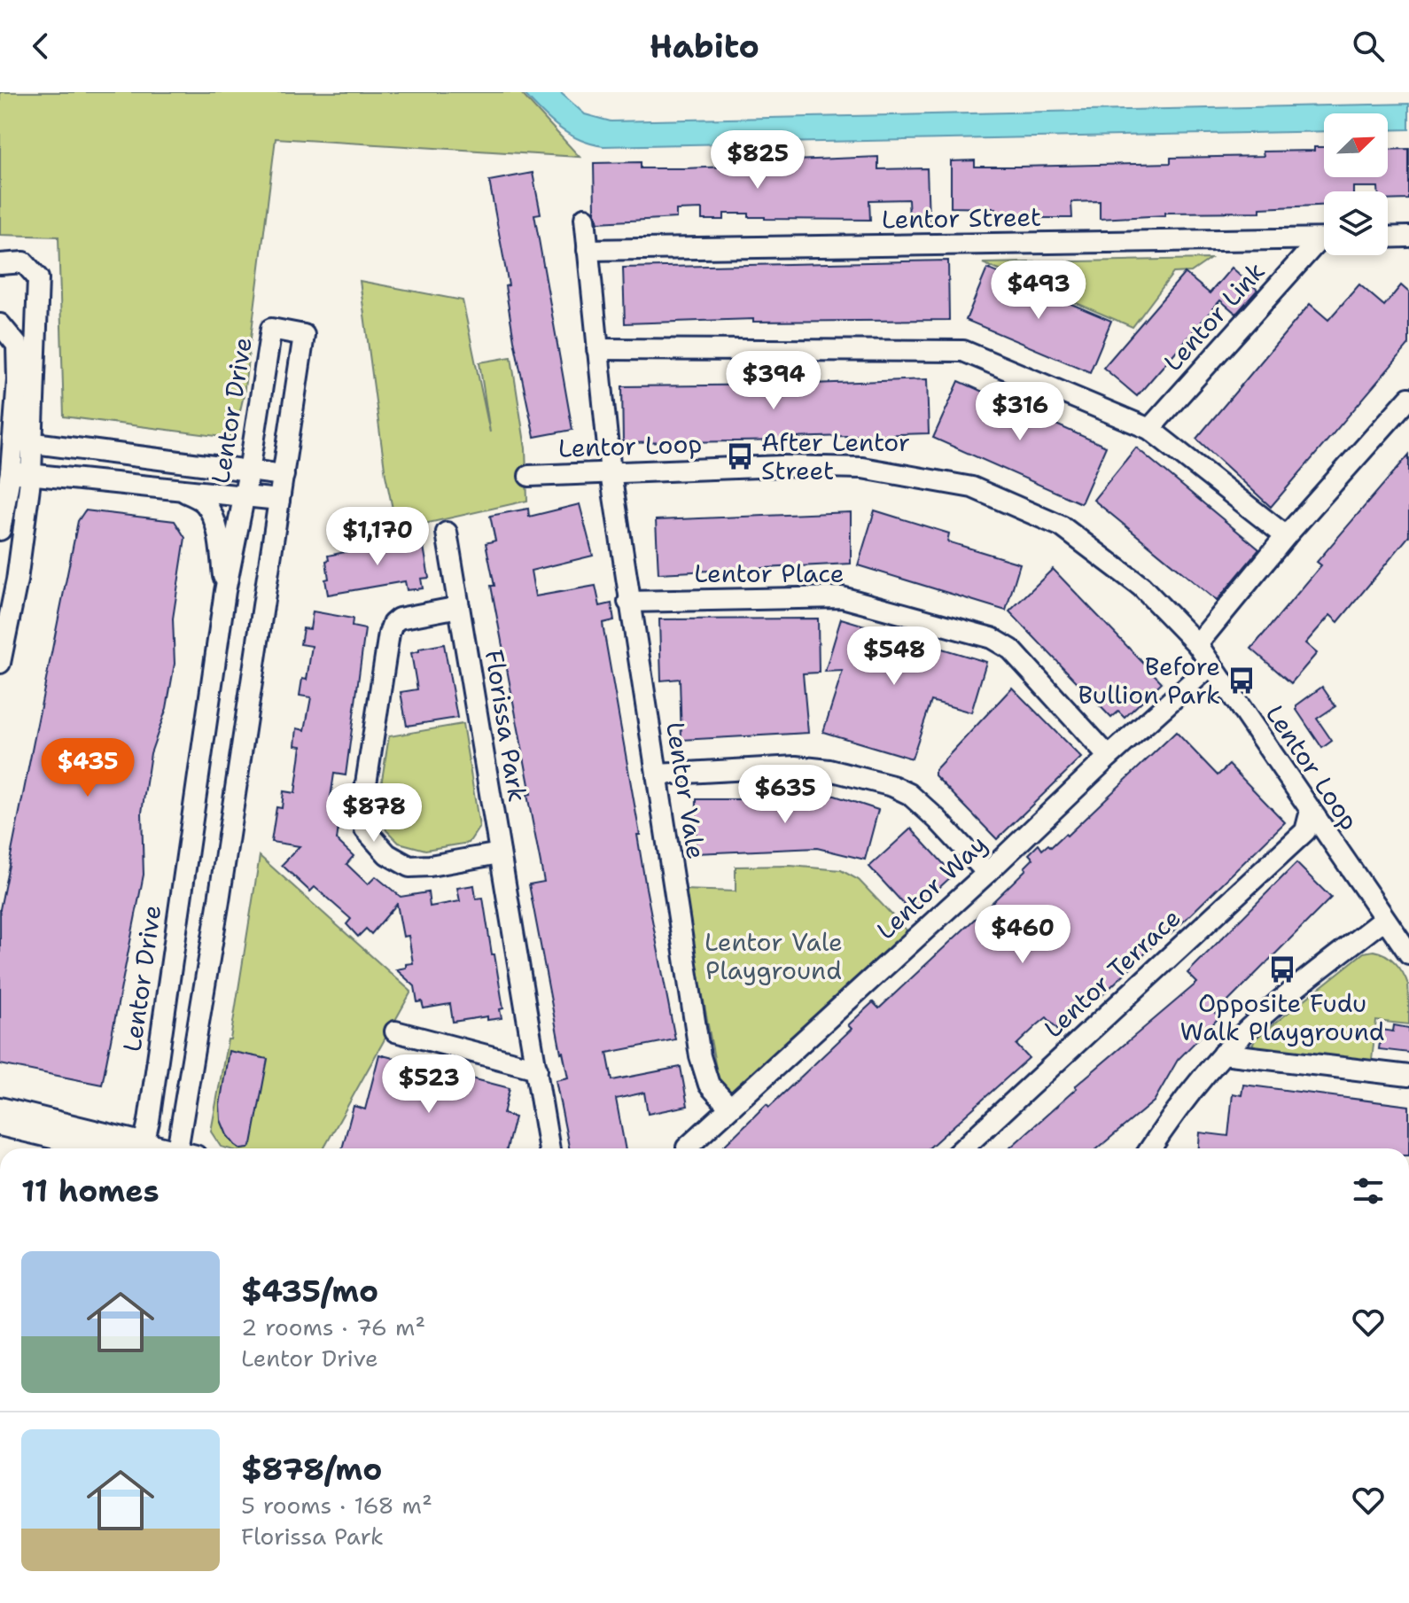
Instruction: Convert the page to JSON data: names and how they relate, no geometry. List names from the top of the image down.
{
  "streets": {
    "street": [
      "Lentor Street",
      "Lentor Link",
      "Lentor Drive",
      "Lentor Loop",
      "Lentor Place",
      "Florissa Park",
      "Lentor Vale",
      "Lentor Way",
      "Lentor Terrace"
    ]
  },
  "crossings": [
    ["Lentor Loop", "Lentor Vale"],
    ["Lentor Loop", "Lentor Way"],
    ["Lentor Loop", "Lentor Terrace"],
    ["Lentor Place", "Lentor Vale"],
    ["Lentor Place", "Lentor Way"],
    ["Lentor Vale", "Lentor Way"]
  ],
  "parks": ["Lentor Vale Playground"],
  "places": {
    "bus stop": ["After Lentor Street", "Before Bullion Park", "Opposite Fudu Walk Playground"]
  },
  "north": "top right",
  "page": {
    "header": "Habito",
    "price": [
      "$825",
      "$493",
      "$394",
      "$316",
      "$1,170",
      "$548",
      "$435",
      "$635",
      "$878",
      "$460",
      "$523"
    ],
    "heading": "11 homes",
    "list": [
      {
        "name": "$435/mo",
        "note": "2 rooms · 76 m² · Lentor Drive"
      },
      {
        "name": "$878/mo",
        "note": "5 rooms · 168 m² · Florissa Park"
      }
    ]
  }
}
